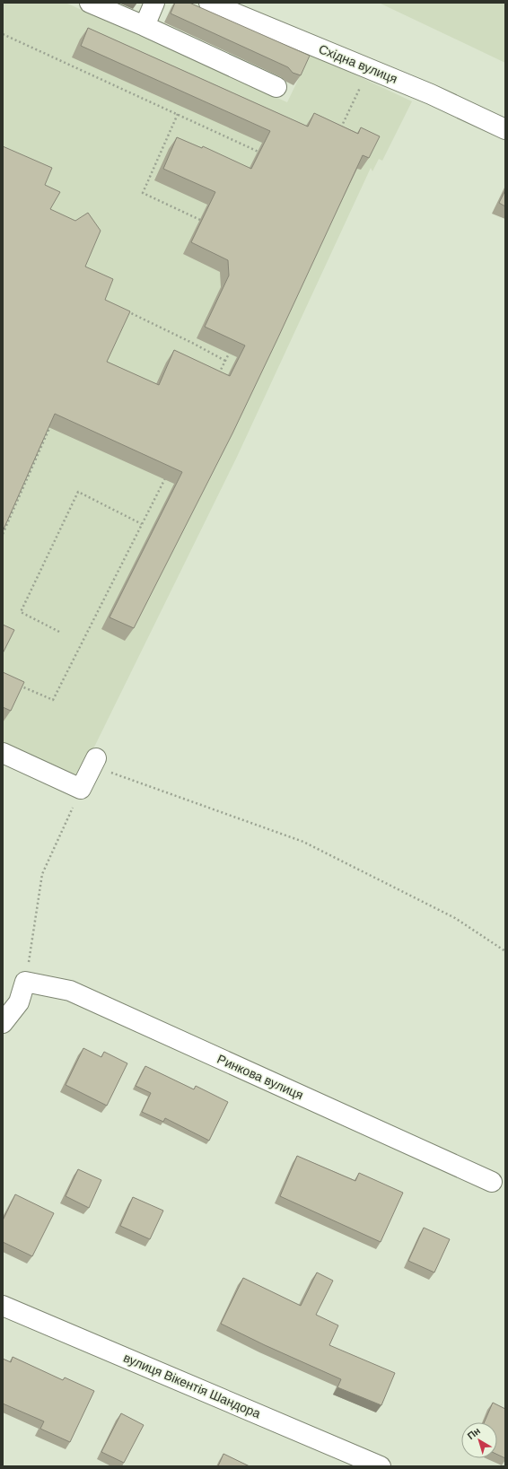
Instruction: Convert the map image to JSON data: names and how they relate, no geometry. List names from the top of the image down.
{
  "streets": {
    "street": ["Східна вулиця", "Ринкова вулиця", "вулиця Вікентія Шандора"]
  },
  "north": "top left"
}
